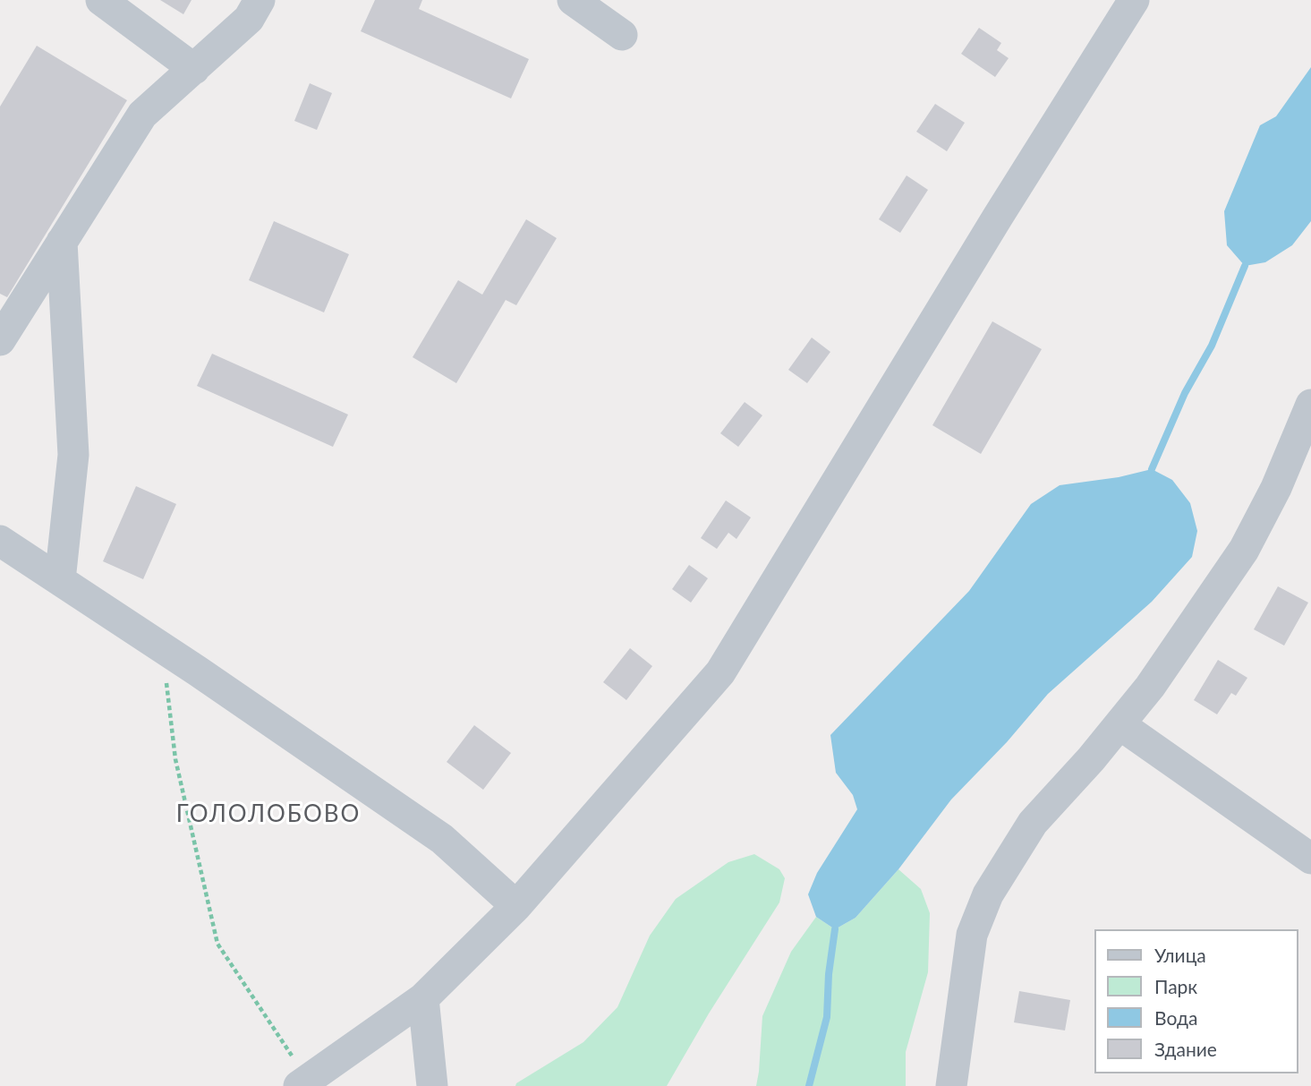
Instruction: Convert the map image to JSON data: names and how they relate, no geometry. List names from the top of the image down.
{
  "districts": ["ГОЛОЛОБОВО"],
  "legend": [
    "Улица",
    "Парк",
    "Вода",
    "Здание"
  ]
}
